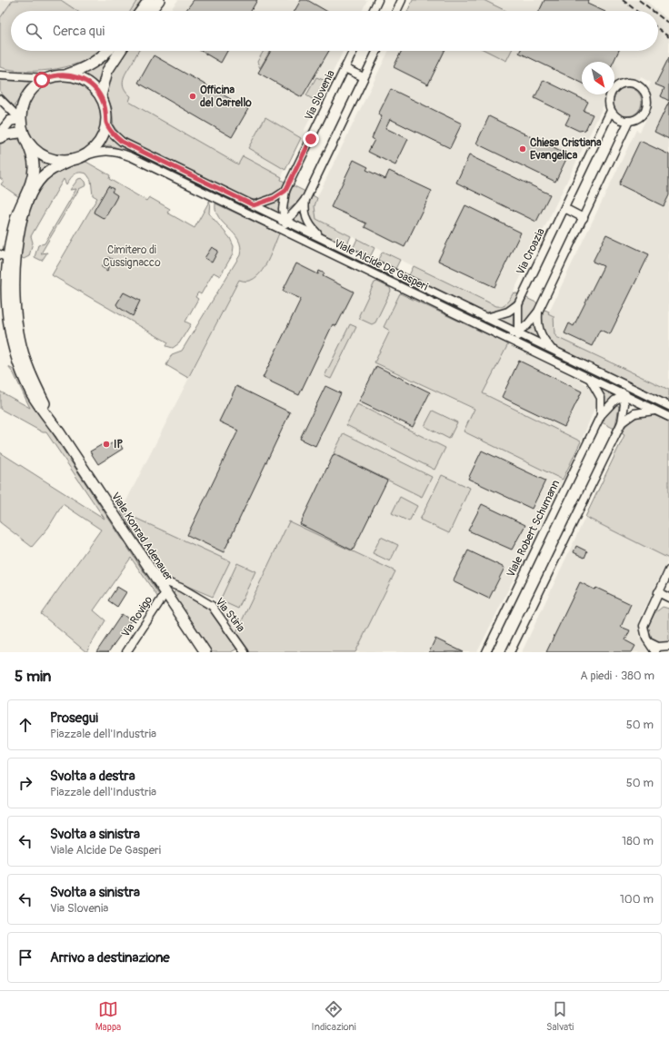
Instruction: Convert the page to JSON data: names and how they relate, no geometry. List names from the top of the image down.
{
  "streets": {
    "main road": ["Viale Konrad Adenauer"],
    "street": [
      "Via Slovenia",
      "Via Croazia",
      "Viale Alcide De Gasperi",
      "Viale Robert Schumann",
      "Via Stiria",
      "Via Rovigo"
    ]
  },
  "crossings": [
    ["Via Slovenia", "Viale Alcide De Gasperi"],
    ["Via Croazia", "Viale Alcide De Gasperi"],
    ["Viale Alcide De Gasperi", "Viale Robert Schumann"],
    ["Viale Alcide De Gasperi", "Viale Konrad Adenauer"],
    ["Viale Konrad Adenauer", "Via Stiria"],
    ["Viale Konrad Adenauer", "Via Rovigo"]
  ],
  "parks": ["Cimitero di Cussignacco"],
  "places": ["Officina del Carrello", "Chiesa Cristiana Evangelica", "IP"],
  "north": "bottom right",
  "page": {
    "search": "Cerca qui",
    "heading": ["5 min", "A piedi · 380 m"],
    "list": [
      ["Prosegui", "Piazzale dell'Industria", "50 m"],
      ["Svolta a destra", "Piazzale dell'Industria", "50 m"],
      ["Svolta a sinistra", "Viale Alcide De Gasperi", "180 m"],
      ["Svolta a sinistra", "Via Slovenia", "100 m"],
      "Arrivo a destinazione"
    ],
    "nav": ["Mappa", "Indicazioni", "Salvati"]
  }
}
